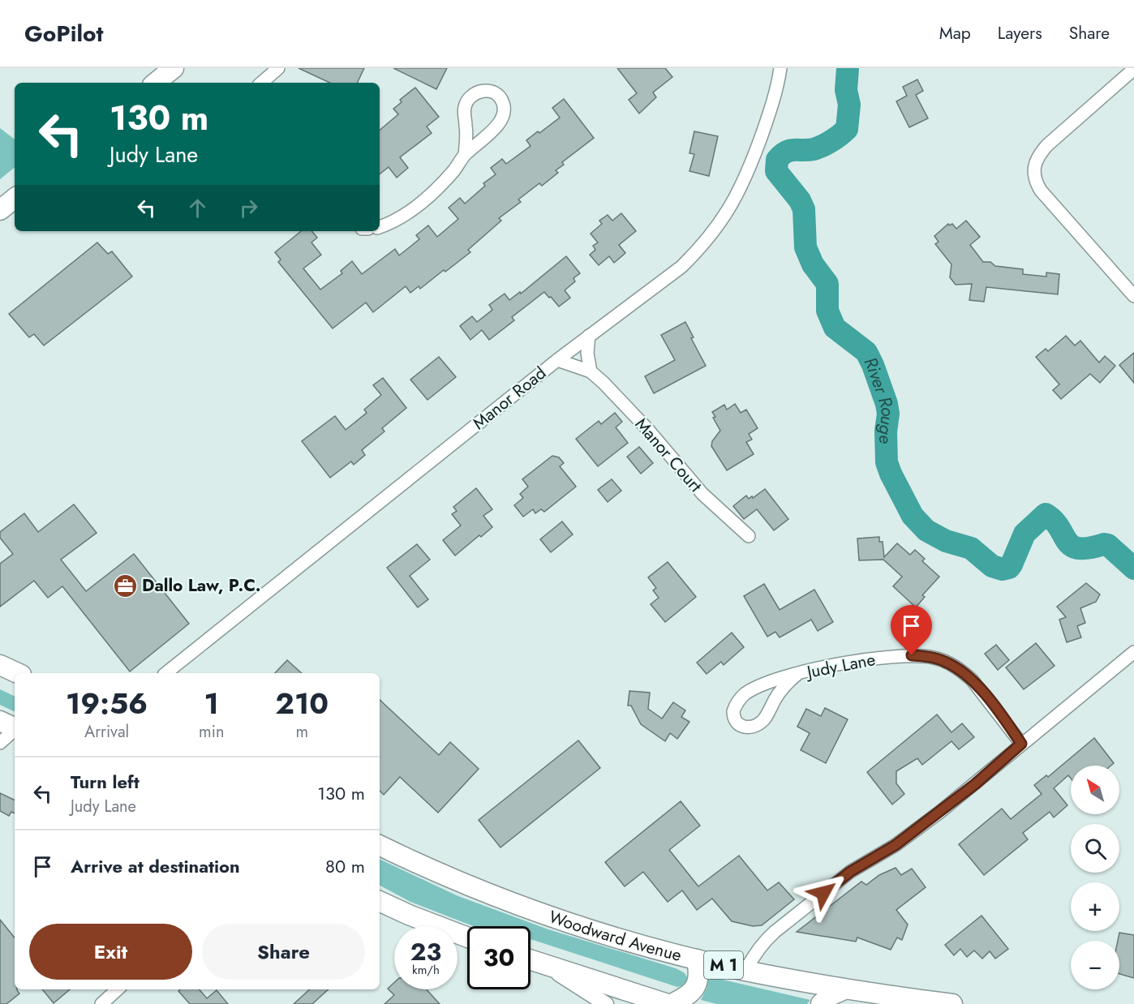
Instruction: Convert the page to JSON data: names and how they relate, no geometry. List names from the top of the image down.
{
  "streets": {
    "main road": ["Woodward Avenue", "M 1"],
    "street": ["Manor Road", "Manor Court", "Judy Lane"]
  },
  "crossings": [
    ["Manor Road", "Manor Court"]
  ],
  "water": ["River Rouge"],
  "places": {
    "office": ["Dallo Law, P.C."]
  },
  "north": "top left",
  "page": {
    "header": "GoPilot",
    "nav": ["Map", "Layers", "Share"],
    "turn": ["130 m", "Judy Lane"],
    "eta": [
      "19:56",
      "Arrival",
      "1",
      "min",
      "210",
      "m"
    ],
    "list": [
      {
        "name": "Turn left",
        "note": "Judy Lane",
        "value": "130 m"
      },
      {
        "name": "Arrive at destination",
        "value": "80 m"
      }
    ],
    "map_buttons": ["+", "−"],
    "buttons": ["Exit", "Share"],
    "speed": "23 km/h",
    "limit": "30"
  }
}
